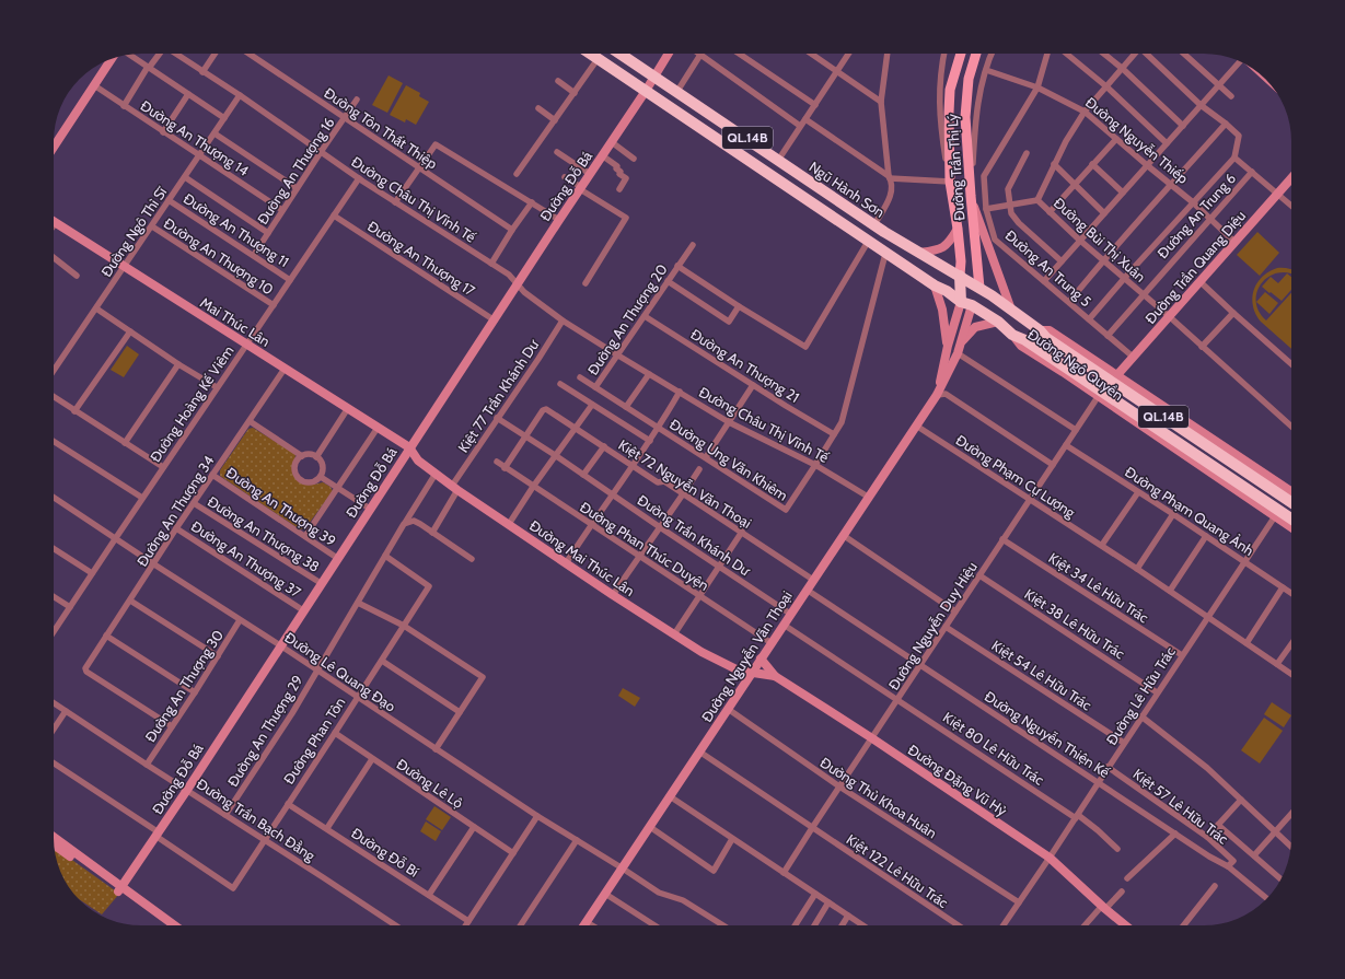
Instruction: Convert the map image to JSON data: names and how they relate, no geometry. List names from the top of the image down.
{
  "streets": {
    "highway": ["QL.14B", "Ngũ Hành Sơn", "Đường Ngô Quyền"],
    "main road": ["Đường Trần Thị Lý"],
    "street": [
      "Đường Tôn Thất Thiệp",
      "Đường An Thượng 14",
      "Đường Nguyễn Thiếp",
      "Đường An Thượng 16",
      "Đường Đỗ Bá",
      "Đường Châu Thị Vĩnh Tế",
      "Đường An Trung 6",
      "Đường An Thượng 11",
      "Đường Ngô Thì Sĩ",
      "Đường Bùi Thị Xuân",
      "Đường An Thượng 10",
      "Đường An Thượng 17",
      "Đường Trần Quang Diệu",
      "Đường An Trung 5",
      "Đường An Thượng 20",
      "Mai Thúc Lân",
      "Đường An Thượng 21",
      "Kiệt 77 Trần Khánh Dư",
      "Đường Hoàng Kế Viêm",
      "Đường Ung Văn Khiêm",
      "Đường Phạm Cự Lượng",
      "Kiệt 72 Nguyễn Văn Thoại",
      "Đường An Thượng 39",
      "Đường An Thượng 34",
      "Đường Phạm Quang Ảnh",
      "Đường An Thượng 38",
      "Đường Trần Khánh Dư",
      "Đường Phan Thúc Duyện",
      "Đường Mai Thúc Lân",
      "Đường An Thượng 37",
      "Kiệt 34 Lê Hữu Trác",
      "Kiệt 38 Lê Hữu Trác",
      "Đường Nguyễn Duy Hiệu",
      "Đường Nguyễn Văn Thoại",
      "Đường Lê Quang Đạo",
      "Kiệt 54 Lê Hữu Trác",
      "Đường An Thượng 30",
      "Đường Lê Hữu Trác",
      "Đường An Thượng 29",
      "Đường Nguyễn Thiện Kế",
      "Đường Phan Tôn",
      "Kiệt 80 Lê Hữu Trác",
      "Đường Đặng Vũ Hỷ",
      "Đường Lê Lộ",
      "Đường Thủ Khoa Huân",
      "Kiệt 57 Lê Hữu Trác",
      "Đường Trần Bạch Đằng",
      "Đường Đỗ Bí",
      "Kiệt 122 Lê Hữu Trác"
    ]
  },
  "crossings": [
    ["Đường Tôn Thất Thiệp", "Đường An Thượng 16"],
    ["Đường An Thượng 14", "Đường An Thượng 16"],
    ["Đường An Thượng 14", "Đường Ngô Thì Sĩ"],
    ["QL.14B", "Đường Trần Thị Lý"],
    ["QL.14B", "Đường Đỗ Bá"],
    ["QL.14B", "Ngũ Hành Sơn"],
    ["QL.14B", "Đường Ngô Quyền"],
    ["QL.14B", "Đường Ung Văn Khiêm"],
    ["QL.14B", "Đường Nguyễn Văn Thoại"],
    ["Đường Nguyễn Thiếp", "Đường An Trung 6"],
    ["Đường Nguyễn Thiếp", "Đường Bùi Thị Xuân"],
    ["Đường Nguyễn Thiếp", "Đường Trần Quang Diệu"],
    ["Đường Nguyễn Thiếp", "Đường An Trung 5"],
    ["Đường Trần Thị Lý", "Đường Ngô Quyền"],
    ["Đường An Thượng 16", "Đường Châu Thị Vĩnh Tế"],
    ["Đường An Thượng 16", "Đường An Thượng 11"],
    ["Đường Đỗ Bá", "Ngũ Hành Sơn"],
    ["Đường Đỗ Bá", "Đường Châu Thị Vĩnh Tế"],
    ["Đường Đỗ Bá", "Đường An Thượng 17"],
    ["Đường Đỗ Bá", "Mai Thúc Lân"],
    ["Đường Đỗ Bá", "Đường An Thượng 39"],
    ["Đường Đỗ Bá", "Đường An Thượng 38"],
    ["Đường Đỗ Bá", "Đường Mai Thúc Lân"],
    ["Đường Đỗ Bá", "Đường An Thượng 37"],
    ["Đường Đỗ Bá", "Đường Lê Quang Đạo"],
    ["Đường Đỗ Bá", "Đường Phan Tôn"],
    ["Đường Đỗ Bá", "Đường Trần Bạch Đằng"],
    ["Đường Châu Thị Vĩnh Tế", "Đường Ngô Thì Sĩ"],
    ["Đường Châu Thị Vĩnh Tế", "Đường An Thượng 20"],
    ["Đường Châu Thị Vĩnh Tế", "Kiệt 77 Trần Khánh Dư"],
    ["Đường Châu Thị Vĩnh Tế", "Đường Hoàng Kế Viêm"],
    ["Đường Châu Thị Vĩnh Tế", "Đường Ung Văn Khiêm"],
    ["Đường Châu Thị Vĩnh Tế", "Đường Nguyễn Văn Thoại"],
    ["Đường An Trung 6", "Đường Bùi Thị Xuân"],
    ["Đường An Trung 6", "Đường An Trung 5"],
    ["Đường An Thượng 11", "Đường Ngô Thì Sĩ"],
    ["Đường An Thượng 11", "Đường Hoàng Kế Viêm"],
    ["Đường Ngô Thì Sĩ", "Đường An Thượng 10"],
    ["Đường Ngô Thì Sĩ", "Mai Thúc Lân"],
    ["Đường Bùi Thị Xuân", "Đường Trần Quang Diệu"],
    ["Đường An Thượng 10", "Đường Hoàng Kế Viêm"],
    ["Đường An Thượng 17", "Đường Hoàng Kế Viêm"],
    ["Đường Trần Quang Diệu", "Đường An Trung 5"],
    ["Đường Trần Quang Diệu", "Đường Ngô Quyền"],
    ["Đường An Thượng 20", "Đường An Thượng 21"],
    ["Đường An Thượng 20", "Đường Ung Văn Khiêm"],
    ["Mai Thúc Lân", "Đường Hoàng Kế Viêm"],
    ["Mai Thúc Lân", "Đường An Thượng 34"],
    ["Mai Thúc Lân", "Đường Mai Thúc Lân"],
    ["Đường Ngô Quyền", "Đường Nguyễn Duy Hiệu"],
    ["Đường Ngô Quyền", "Đường Nguyễn Văn Thoại"],
    ["Đường Ngô Quyền", "Đường Lê Hữu Trác"],
    ["Đường An Thượng 21", "Đường Ung Văn Khiêm"],
    ["Kiệt 77 Trần Khánh Dư", "Đường Trần Khánh Dư"],
    ["Kiệt 77 Trần Khánh Dư", "Đường Mai Thúc Lân"],
    ["Đường Hoàng Kế Viêm", "Đường Lê Quang Đạo"],
    ["Đường Phạm Cự Lượng", "Đường Nguyễn Duy Hiệu"],
    ["Đường Phạm Cự Lượng", "Đường Nguyễn Văn Thoại"],
    ["Đường Phạm Cự Lượng", "Đường Lê Hữu Trác"],
    ["Kiệt 72 Nguyễn Văn Thoại", "Đường Trần Khánh Dư"],
    ["Kiệt 72 Nguyễn Văn Thoại", "Đường Nguyễn Văn Thoại"],
    ["Đường An Thượng 39", "Đường An Thượng 34"],
    ["Đường An Thượng 34", "Đường An Thượng 38"],
    ["Đường An Thượng 34", "Đường An Thượng 37"],
    ["Đường An Thượng 34", "Đường Lê Quang Đạo"],
    ["Đường An Thượng 34", "Đường An Thượng 30"],
    ["Đường Phạm Quang Ảnh", "Đường Nguyễn Duy Hiệu"],
    ["Đường Phạm Quang Ảnh", "Đường Lê Hữu Trác"],
    ["Đường Trần Khánh Dư", "Đường Nguyễn Văn Thoại"],
    ["Đường Phan Thúc Duyện", "Đường Nguyễn Văn Thoại"],
    ["Đường Mai Thúc Lân", "Đường Nguyễn Văn Thoại"],
    ["Đường Mai Thúc Lân", "Đường An Thượng 29"],
    ["Đường Mai Thúc Lân", "Đường Đặng Vũ Hỷ"],
    ["Kiệt 34 Lê Hữu Trác", "Đường Nguyễn Duy Hiệu"],
    ["Kiệt 34 Lê Hữu Trác", "Đường Lê Hữu Trác"],
    ["Kiệt 38 Lê Hữu Trác", "Đường Nguyễn Duy Hiệu"],
    ["Kiệt 38 Lê Hữu Trác", "Đường Lê Hữu Trác"],
    ["Đường Nguyễn Duy Hiệu", "Kiệt 54 Lê Hữu Trác"],
    ["Đường Nguyễn Duy Hiệu", "Đường Nguyễn Thiện Kế"],
    ["Đường Nguyễn Duy Hiệu", "Kiệt 80 Lê Hữu Trác"],
    ["Đường Nguyễn Duy Hiệu", "Đường Đặng Vũ Hỷ"],
    ["Đường Nguyễn Duy Hiệu", "Đường Thủ Khoa Huân"],
    ["Đường Nguyễn Duy Hiệu", "Kiệt 122 Lê Hữu Trác"],
    ["Đường Nguyễn Văn Thoại", "Đường Lê Quang Đạo"],
    ["Đường Nguyễn Văn Thoại", "Đường Nguyễn Thiện Kế"],
    ["Đường Nguyễn Văn Thoại", "Kiệt 80 Lê Hữu Trác"],
    ["Đường Nguyễn Văn Thoại", "Đường Đặng Vũ Hỷ"],
    ["Đường Nguyễn Văn Thoại", "Đường Thủ Khoa Huân"],
    ["Đường Nguyễn Văn Thoại", "Kiệt 122 Lê Hữu Trác"],
    ["Đường Lê Quang Đạo", "Đường An Thượng 30"],
    ["Đường Lê Quang Đạo", "Đường An Thượng 29"],
    ["Đường Lê Quang Đạo", "Đường Phan Tôn"],
    ["Kiệt 54 Lê Hữu Trác", "Đường Lê Hữu Trác"],
    ["Đường An Thượng 30", "Đường Trần Bạch Đằng"],
    ["Đường Lê Hữu Trác", "Đường Nguyễn Thiện Kế"],
    ["Đường Lê Hữu Trác", "Kiệt 80 Lê Hữu Trác"],
    ["Đường Lê Hữu Trác", "Đường Đặng Vũ Hỷ"],
    ["Đường Lê Hữu Trác", "Đường Thủ Khoa Huân"],
    ["Đường Lê Hữu Trác", "Kiệt 57 Lê Hữu Trác"],
    ["Đường An Thượng 29", "Đường Phan Tôn"],
    ["Đường An Thượng 29", "Đường Trần Bạch Đằng"],
    ["Đường Nguyễn Thiện Kế", "Kiệt 57 Lê Hữu Trác"],
    ["Đường Phan Tôn", "Đường Lê Lộ"],
    ["Đường Phan Tôn", "Đường Trần Bạch Đằng"],
    ["Đường Phan Tôn", "Đường Đỗ Bí"]
  ]
}
